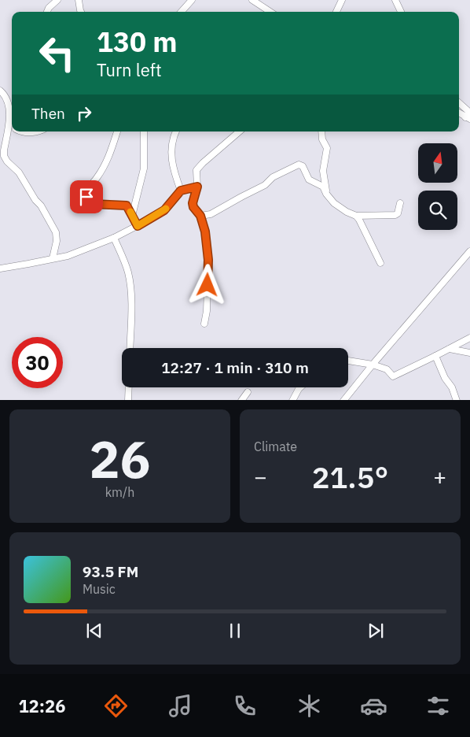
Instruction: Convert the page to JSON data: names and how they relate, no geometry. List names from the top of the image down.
{
  "north": "top",
  "page": {
    "turn": ["130 m", "Turn left"],
    "then": "Then",
    "limit": "30",
    "trip": "12:27 · 1 min · 310 m",
    "tile": [
      ["26", "km/h"],
      "Climate"
    ],
    "heat": ["−", "21.5°", "+"],
    "song": ["93.5 FM", "Music"],
    "tabs": "12:26"
  }
}
